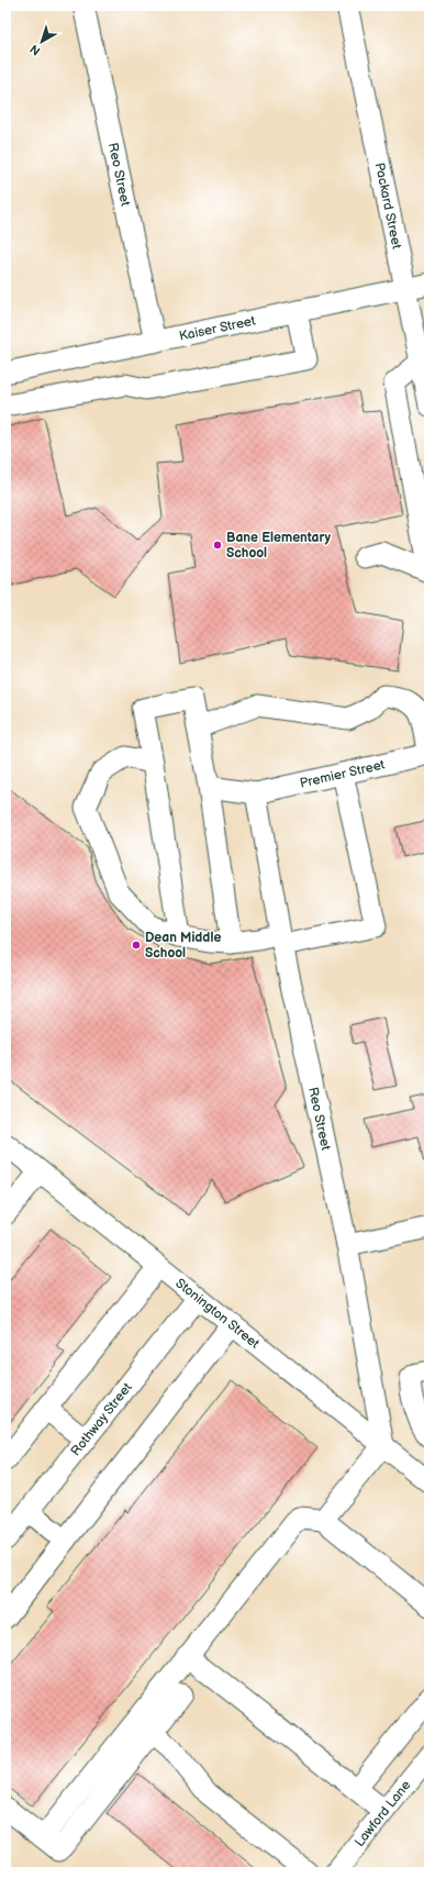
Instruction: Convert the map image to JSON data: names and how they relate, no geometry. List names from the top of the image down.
{
  "streets": {
    "street": [
      "Reo Street",
      "Packard Street",
      "Kaiser Street",
      "Premier Street",
      "Stonington Street",
      "Rothway Street",
      "Lawford Lane"
    ]
  },
  "crossings": [
    ["Reo Street", "Kaiser Street"],
    ["Reo Street", "Premier Street"],
    ["Reo Street", "Stonington Street"],
    ["Packard Street", "Kaiser Street"],
    ["Stonington Street", "Rothway Street"]
  ],
  "places": ["Bane Elementary School", "Dean Middle School"],
  "north": "bottom left"
}
